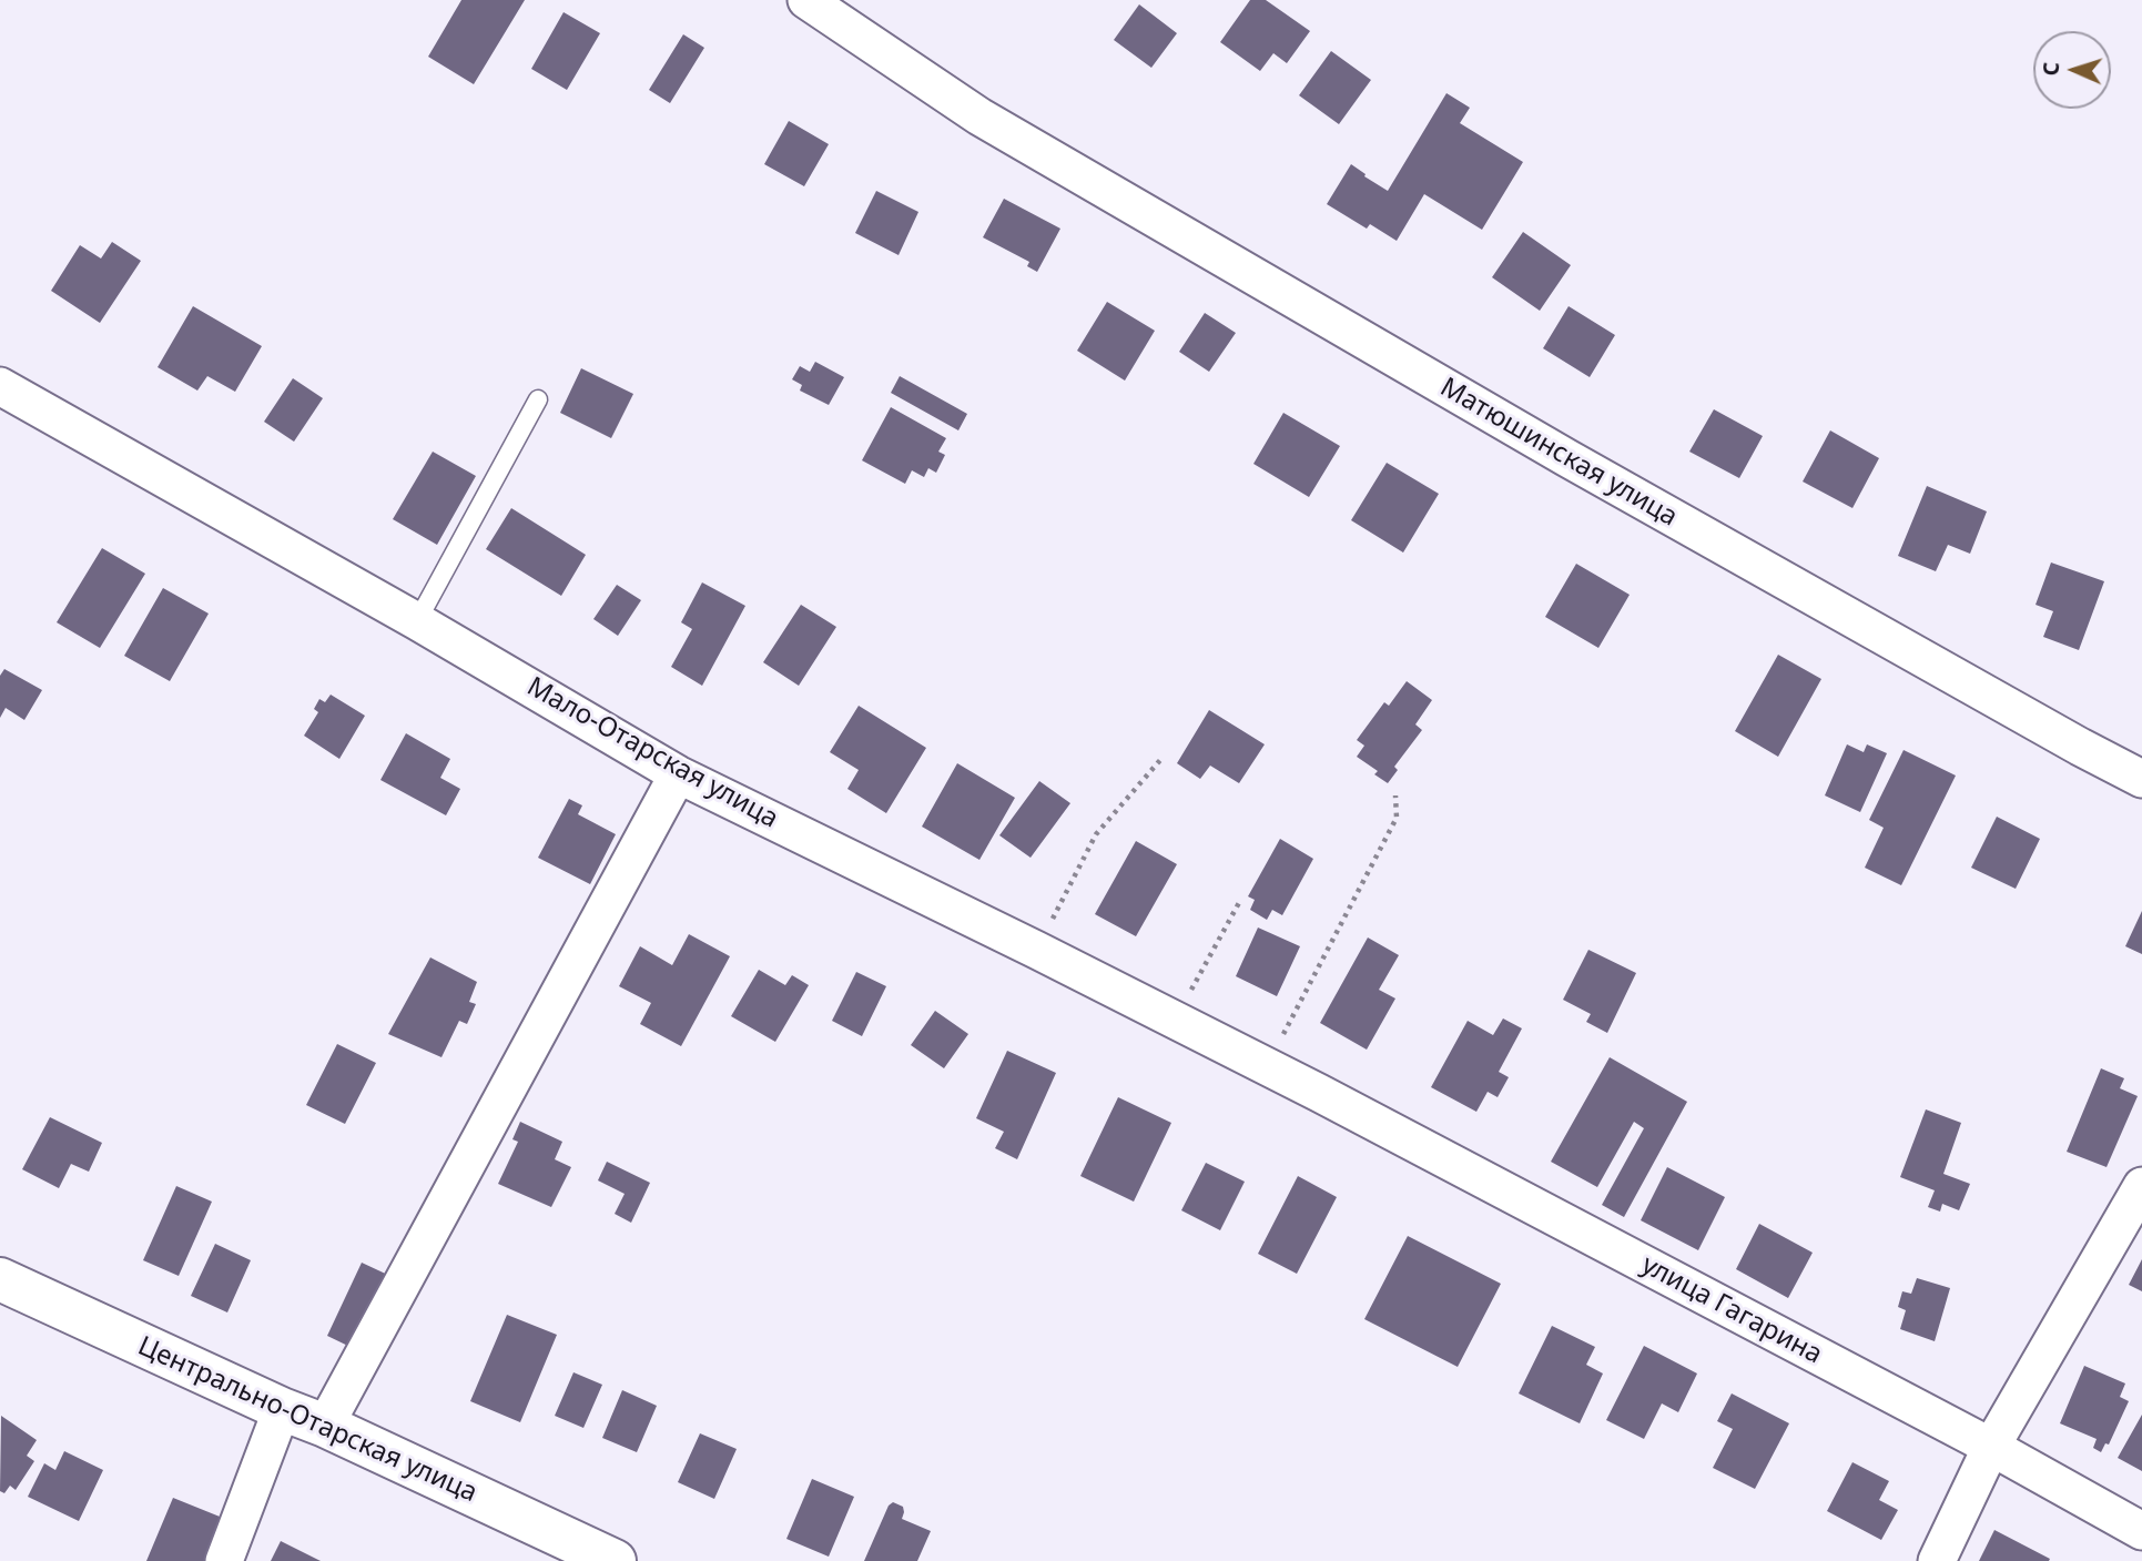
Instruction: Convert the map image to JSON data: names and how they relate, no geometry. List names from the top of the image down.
{
  "streets": {
    "street": [
      "Матюшинская улица",
      "Мало-Отарская улица",
      "улица Гагарина",
      "Центрально-Отарская улица"
    ]
  },
  "crossings": [
    ["Мало-Отарская улица", "улица Гагарина"]
  ],
  "north": "left"
}
